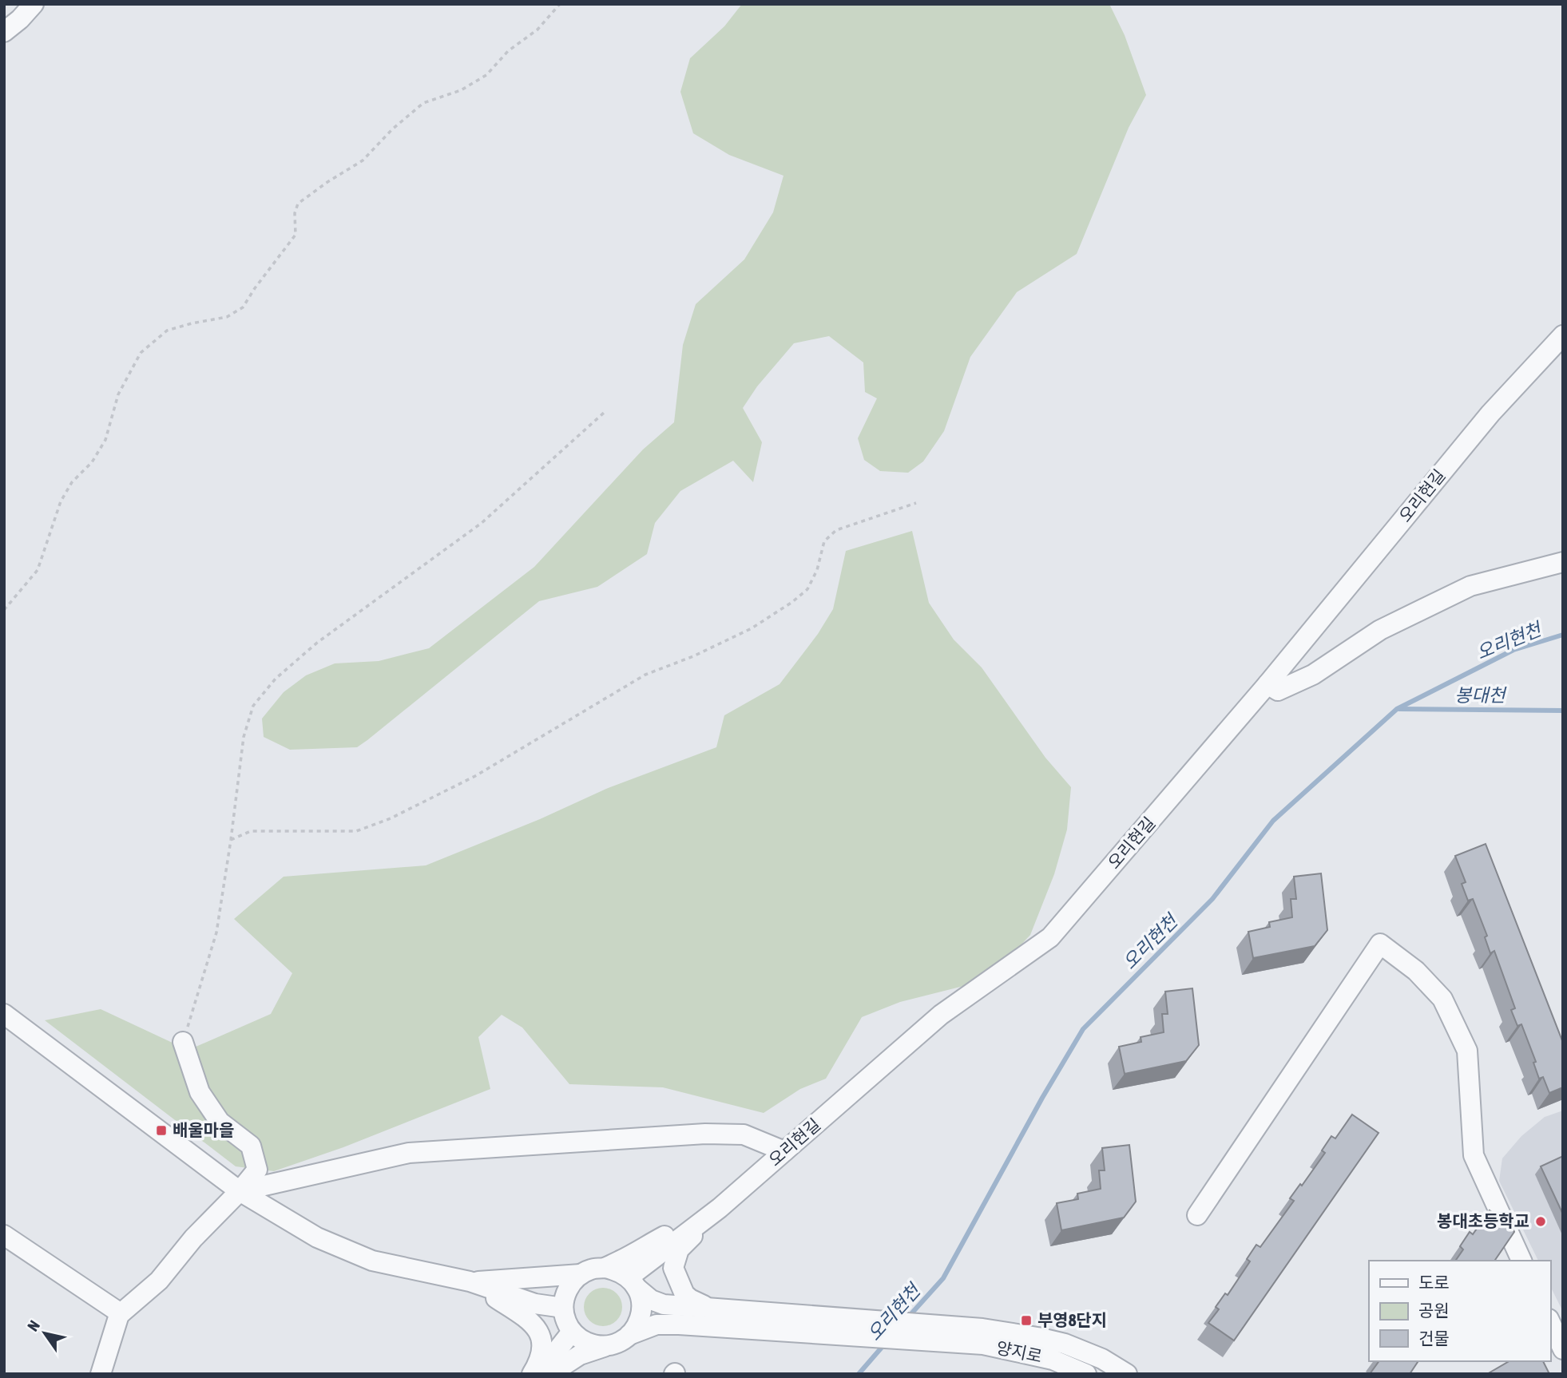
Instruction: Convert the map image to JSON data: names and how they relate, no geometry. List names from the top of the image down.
{
  "streets": {
    "street": ["오리현길", "양지로"]
  },
  "water": ["오리현천", "봉대천"],
  "places": {
    "transit": ["배울마을", "부영8단지"],
    "other": ["봉대초등학교"]
  },
  "legend": ["도로", "공원", "건물"],
  "north": "top left"
}
